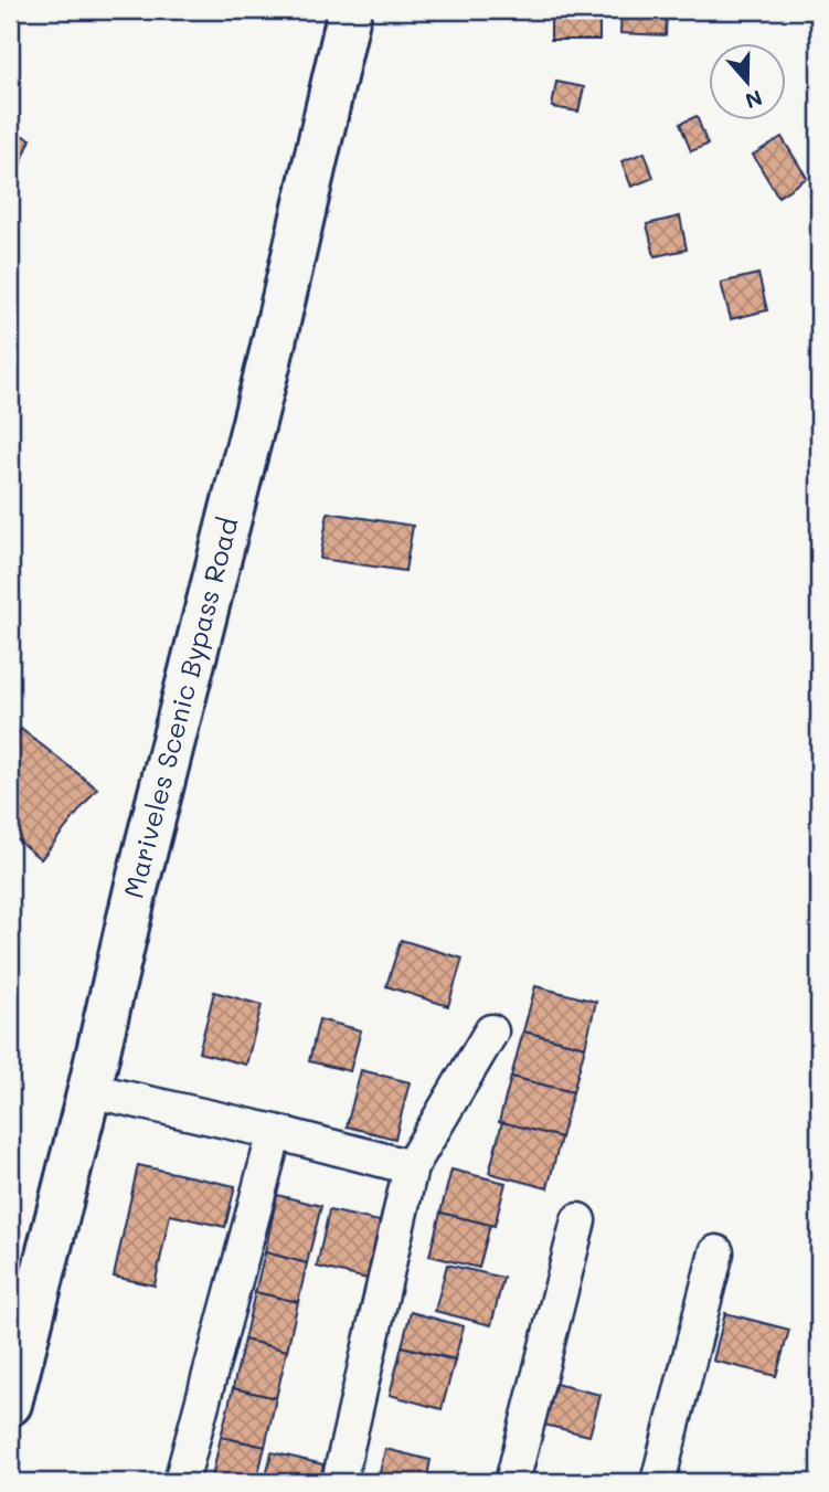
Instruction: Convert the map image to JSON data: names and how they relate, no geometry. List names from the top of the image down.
{
  "streets": {
    "main road": ["Mariveles Scenic Bypass Road"]
  },
  "north": "bottom"
}
